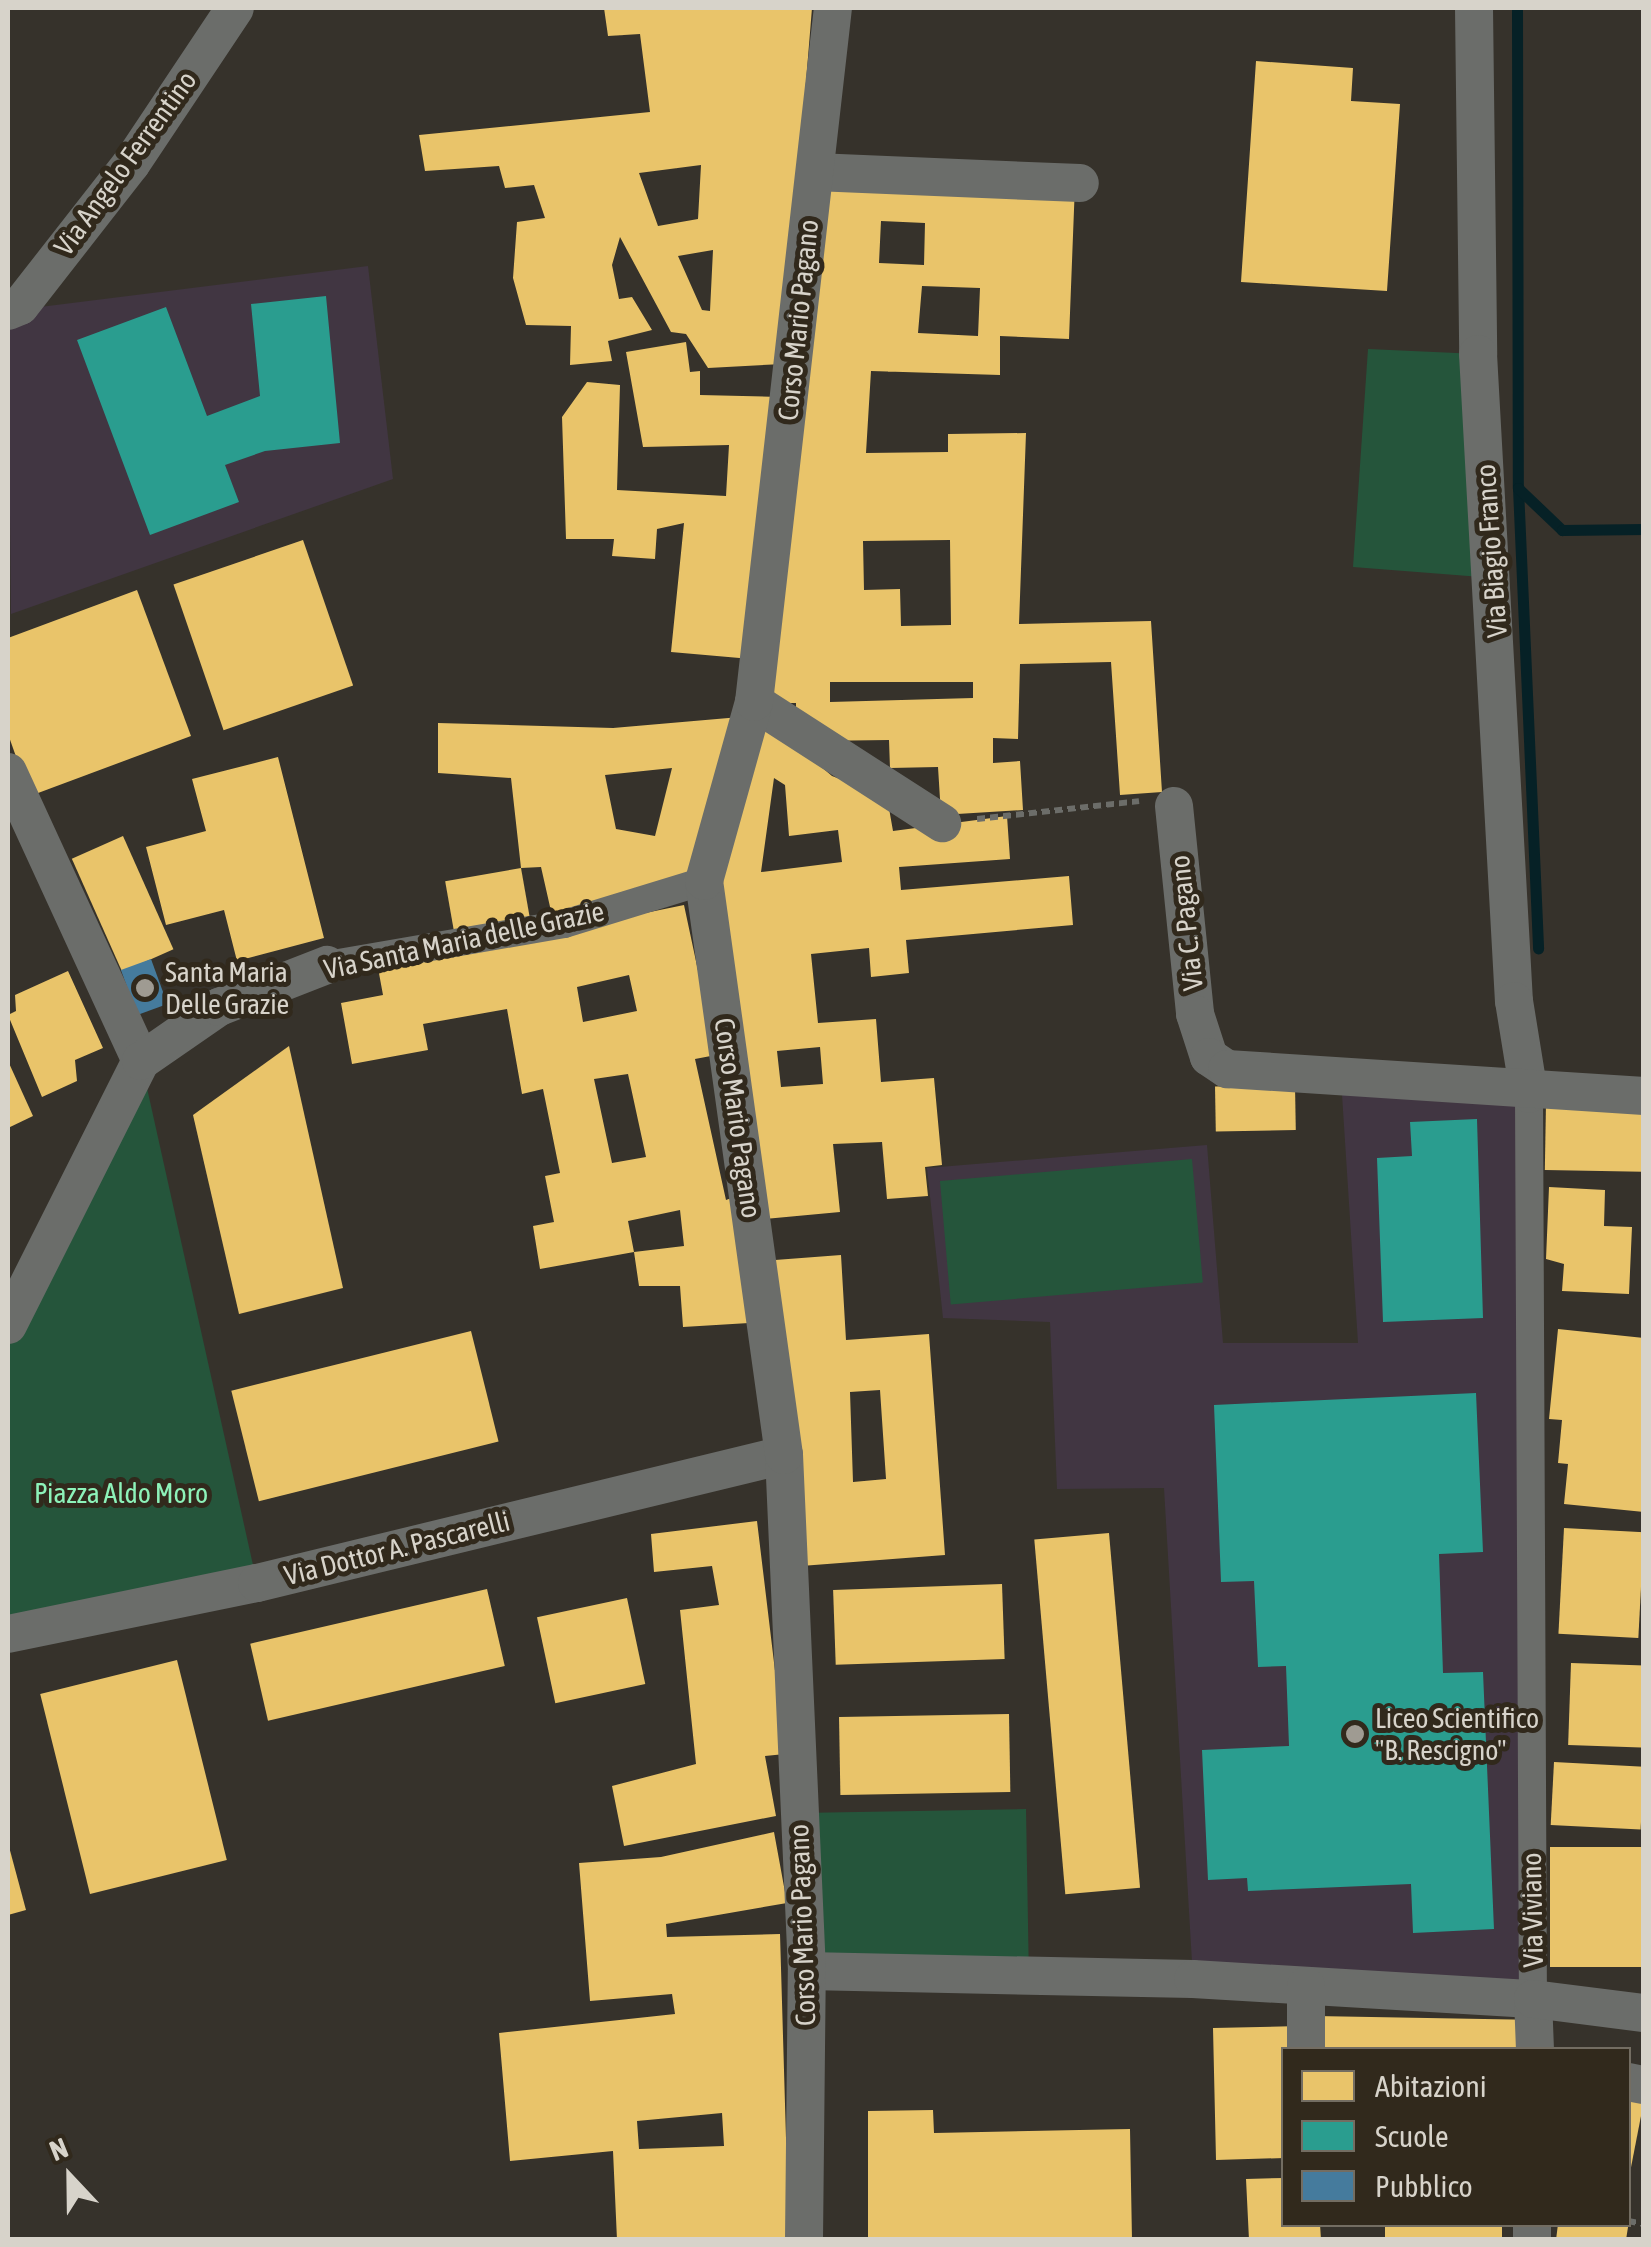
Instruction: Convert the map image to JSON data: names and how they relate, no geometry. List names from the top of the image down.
{
  "streets": {
    "street": [
      "Via Angelo Ferrentino",
      "Corso Mario Pagano",
      "Via Biagio Franco",
      "Via C. Pagano",
      "Via Santa Maria delle Grazie",
      "Via Dottor A. Pascarelli",
      "Via Viviano"
    ]
  },
  "crossings": [
    ["Corso Mario Pagano", "Via Santa Maria delle Grazie"],
    ["Corso Mario Pagano", "Via Dottor A. Pascarelli"],
    ["Corso Mario Pagano", "Via Viviano"],
    ["Via Biagio Franco", "Via C. Pagano"],
    ["Via Biagio Franco", "Via Viviano"],
    ["Via C. Pagano", "Via Viviano"]
  ],
  "parks": ["Piazza Aldo Moro"],
  "places": ["Santa Maria Delle Grazie", "Liceo Scientifico \"B. Rescigno\""],
  "legend": ["Abitazioni", "Scuole", "Pubblico"],
  "north": "top"
}
